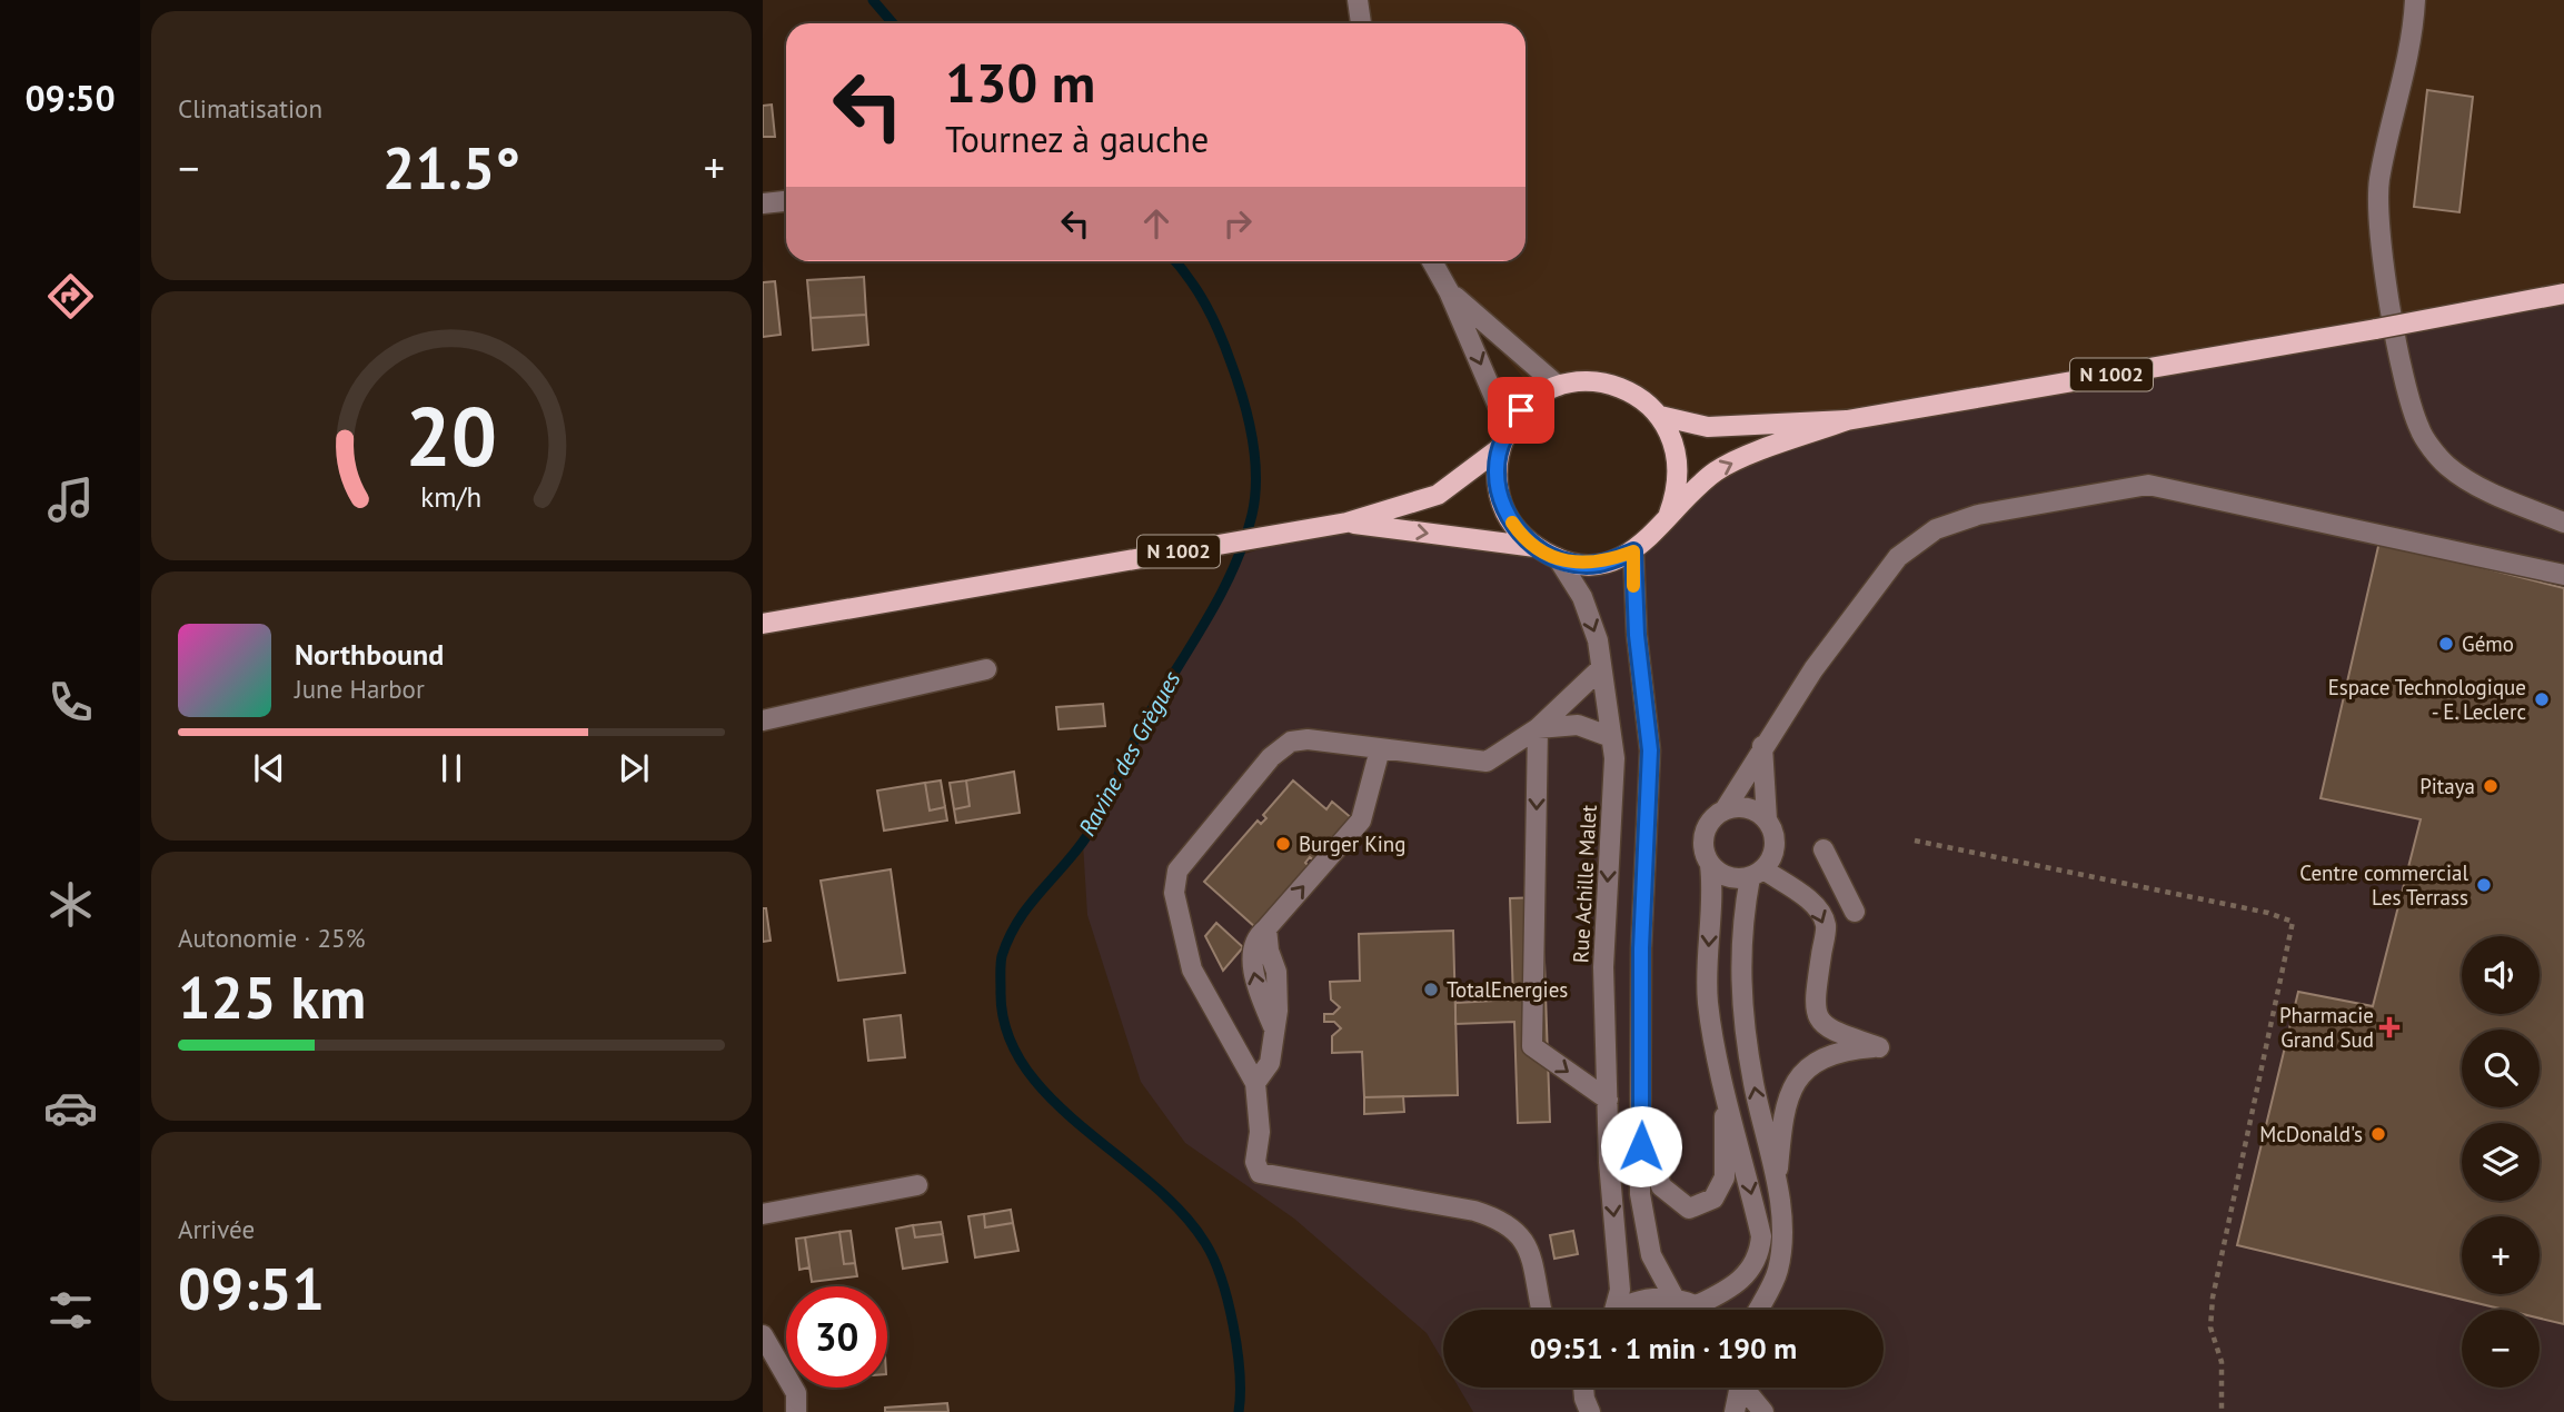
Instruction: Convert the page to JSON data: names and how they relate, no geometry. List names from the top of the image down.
{
  "streets": {
    "main road": ["N 1002"],
    "street": ["Rue Achille Malet"]
  },
  "crossings": [
    ["N 1002", "Rue Achille Malet"]
  ],
  "water": ["Ravine des Grègues"],
  "places": {
    "other": [
      "Gémo",
      "Espace Technologique - E. Leclerc",
      "Pitaya",
      "Burger King",
      "Centre commercial Les Terrass",
      "TotalEnergies",
      "McDonald's"
    ],
    "health": ["Pharmacie Grand Sud"]
  },
  "page": {
    "tabs": "09:50",
    "tile": [
      "Climatisation",
      ["Autonomie · 25%", "125 km"],
      ["Arrivée", "09:51"]
    ],
    "turn": ["130 m", "Tournez à gauche"],
    "heat": ["−", "21.5°", "+"],
    "song": ["Northbound", "June Harbor"],
    "map_buttons": ["+", "−"],
    "limit": "30",
    "trip": "09:51 · 1 min · 190 m",
    "gauge": ["20", "km/h"]
  }
}
